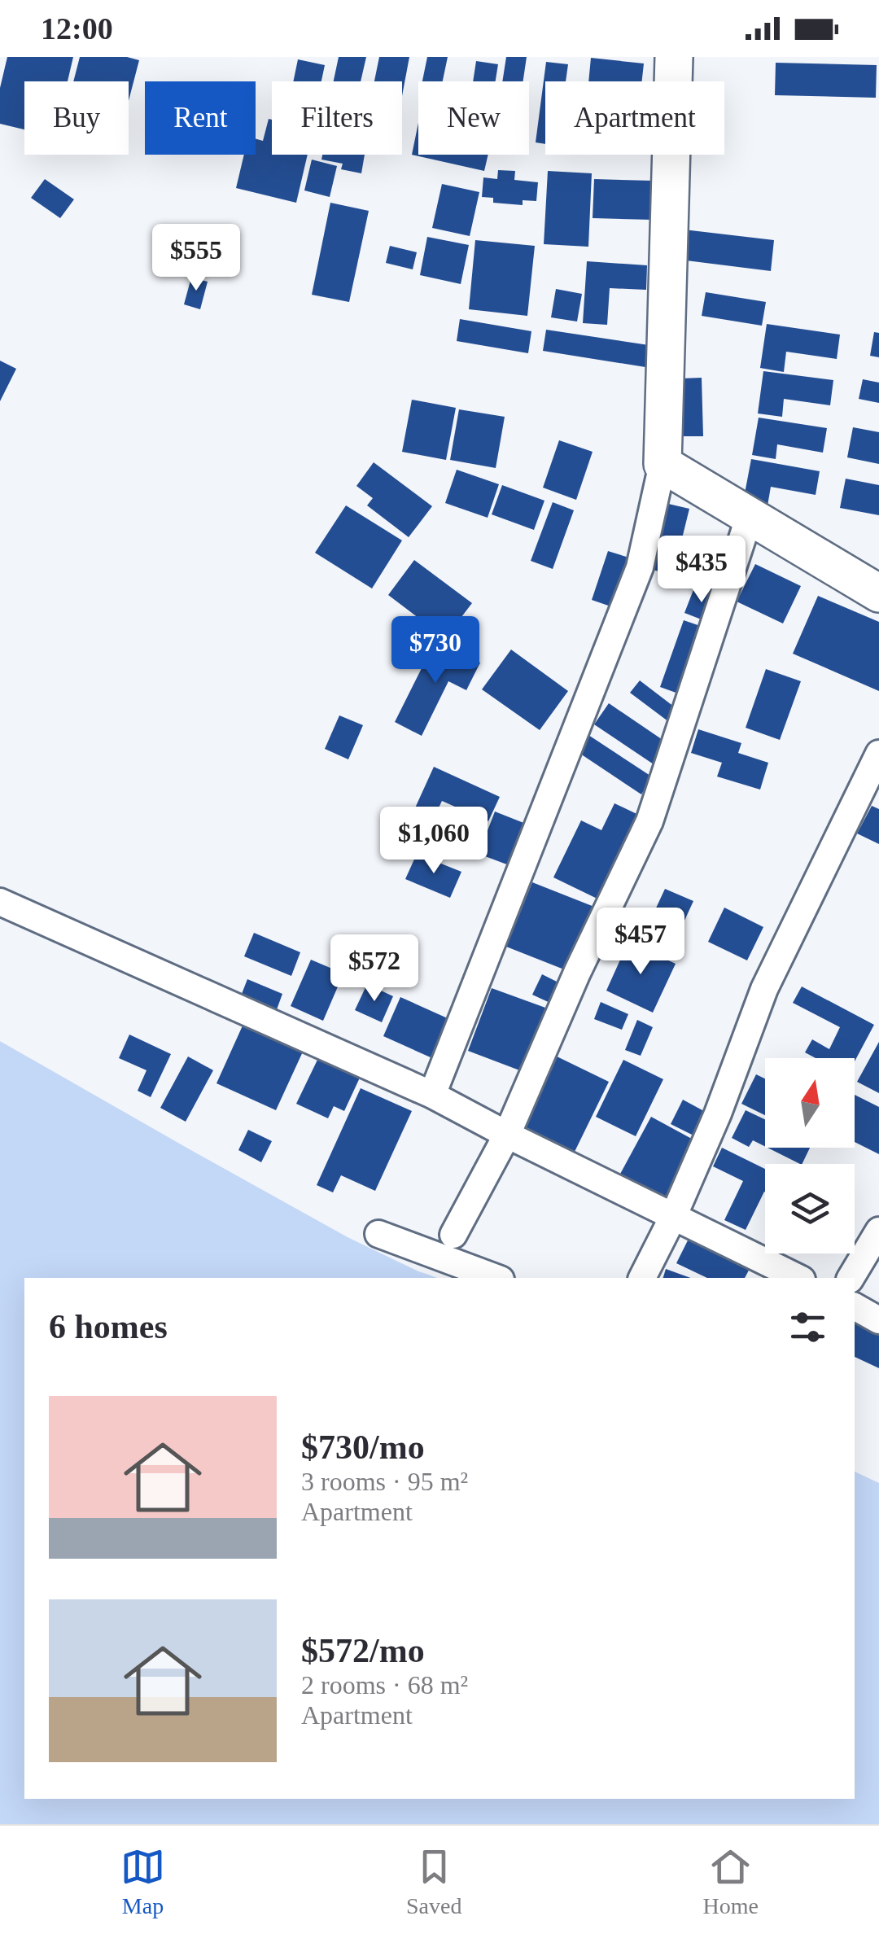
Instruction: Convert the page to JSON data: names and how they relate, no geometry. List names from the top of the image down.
{
  "north": "top",
  "page": {
    "status": "12:00",
    "chip": [
      "Buy",
      "Rent",
      "Filters",
      "New",
      "Apartment"
    ],
    "price": [
      "$555",
      "$435",
      "$730",
      "$1,060",
      "$457",
      "$572"
    ],
    "heading": "6 homes",
    "list": [
      {
        "name": "$730/mo",
        "note": "3 rooms · 95 m² · Apartment"
      },
      {
        "name": "$572/mo",
        "note": "2 rooms · 68 m² · Apartment"
      }
    ],
    "tabs": ["Map", "Saved", "Home"]
  }
}
